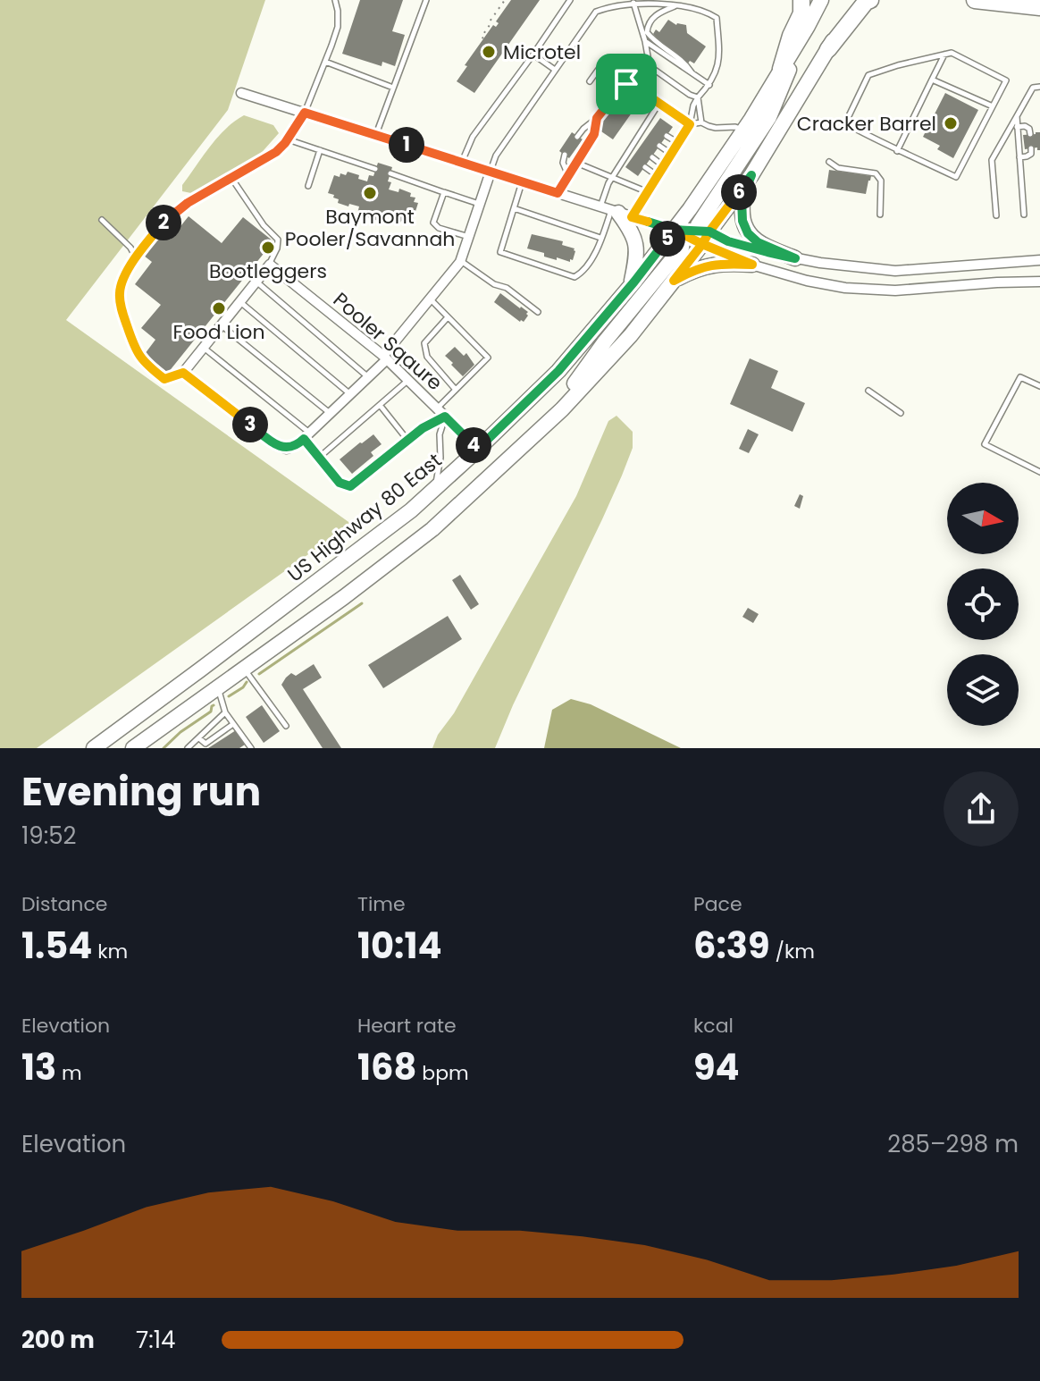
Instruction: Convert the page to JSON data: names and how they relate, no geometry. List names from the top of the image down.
{
  "streets": {
    "main road": ["US Highway 80 East"],
    "street": ["Pooler Sqaure"]
  },
  "crossings": [
    ["Pooler Sqaure", "US Highway 80 East"]
  ],
  "places": [
    "Microtel",
    "Cracker Barrel",
    "Baymont Pooler/Savannah",
    "Bootleggers",
    "Food Lion"
  ],
  "north": "right",
  "page": {
    "pins": [
      "1",
      "6",
      "2",
      "5",
      "3",
      "4"
    ],
    "heading": ["Evening run", "19:52"],
    "stats": [
      ["Distance", "1.54 km"],
      ["Time", "10:14"],
      ["Pace", "6:39 /km"],
      ["Elevation", "13 m"],
      ["Heart rate", "168 bpm"],
      ["kcal", "94"]
    ],
    "chart": ["Elevation", "285–298 m"],
    "list": [
      {
        "name": "200 m",
        "note": "7:14"
      }
    ]
  }
}
